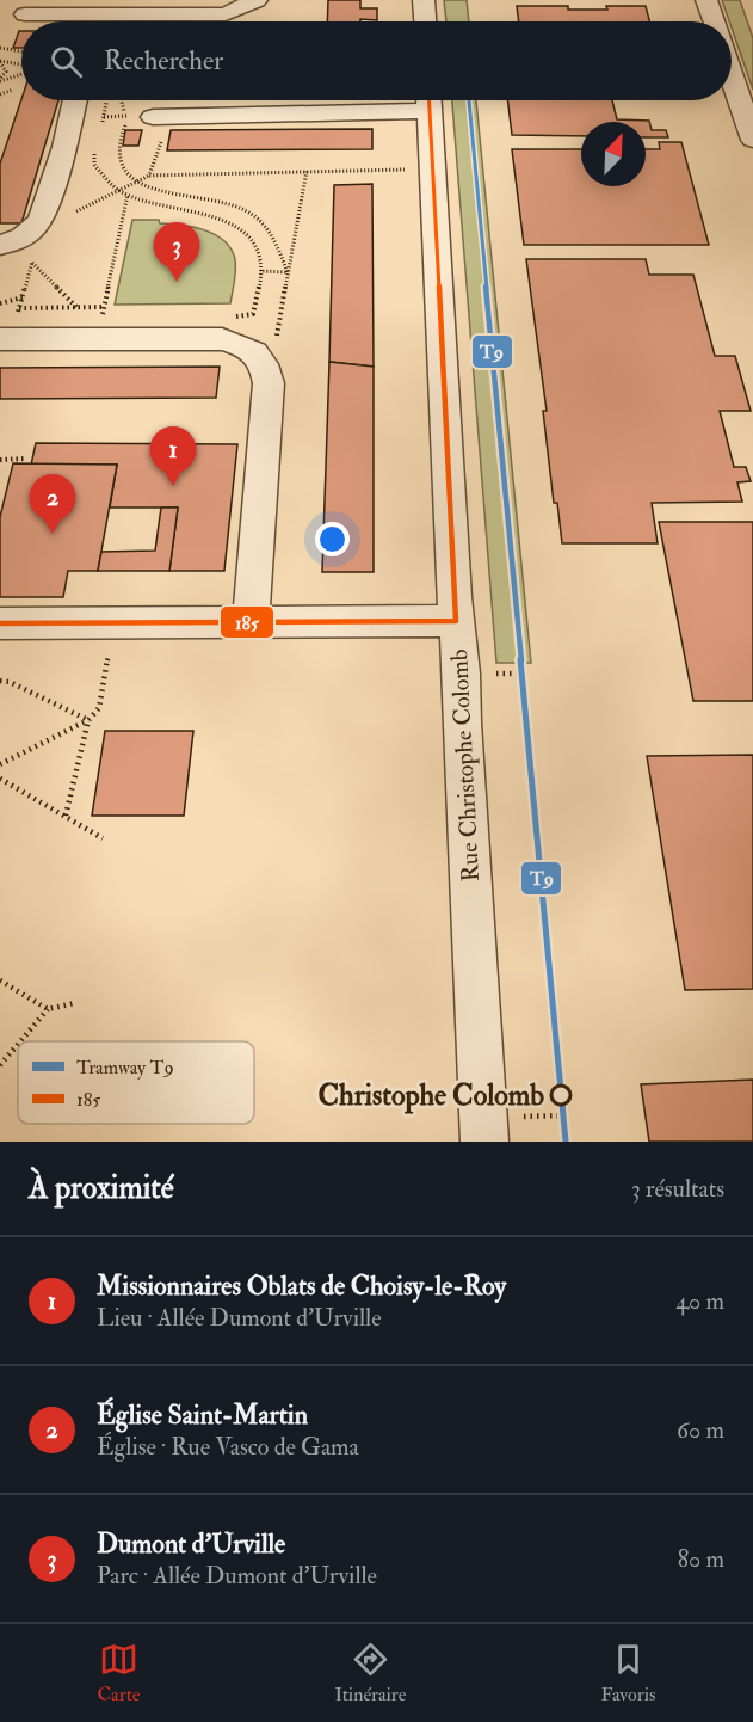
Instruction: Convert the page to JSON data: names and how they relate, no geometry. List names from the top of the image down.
{
  "streets": {
    "street": ["Rue Christophe Colomb"]
  },
  "places": ["Christophe Colomb"],
  "lines": ["tram line T9", "transit line 185"],
  "legend": ["Tramway T9", "185"],
  "north": "top right",
  "page": {
    "search": "Rechercher",
    "pins": ["3", "1", "2"],
    "heading": ["À proximité", "3 résultats"],
    "list": [
      {
        "mark": "1",
        "name": "Missionnaires Oblats de Choisy-le-Roy",
        "note": "Lieu · Allée Dumont d'Urville",
        "value": "40 m"
      },
      {
        "mark": "2",
        "name": "Église Saint-Martin",
        "note": "Église · Rue Vasco de Gama",
        "value": "60 m"
      },
      {
        "mark": "3",
        "name": "Dumont d'Urville",
        "note": "Parc · Allée Dumont d'Urville",
        "value": "80 m"
      }
    ],
    "nav": ["Carte", "Itinéraire", "Favoris"]
  }
}
